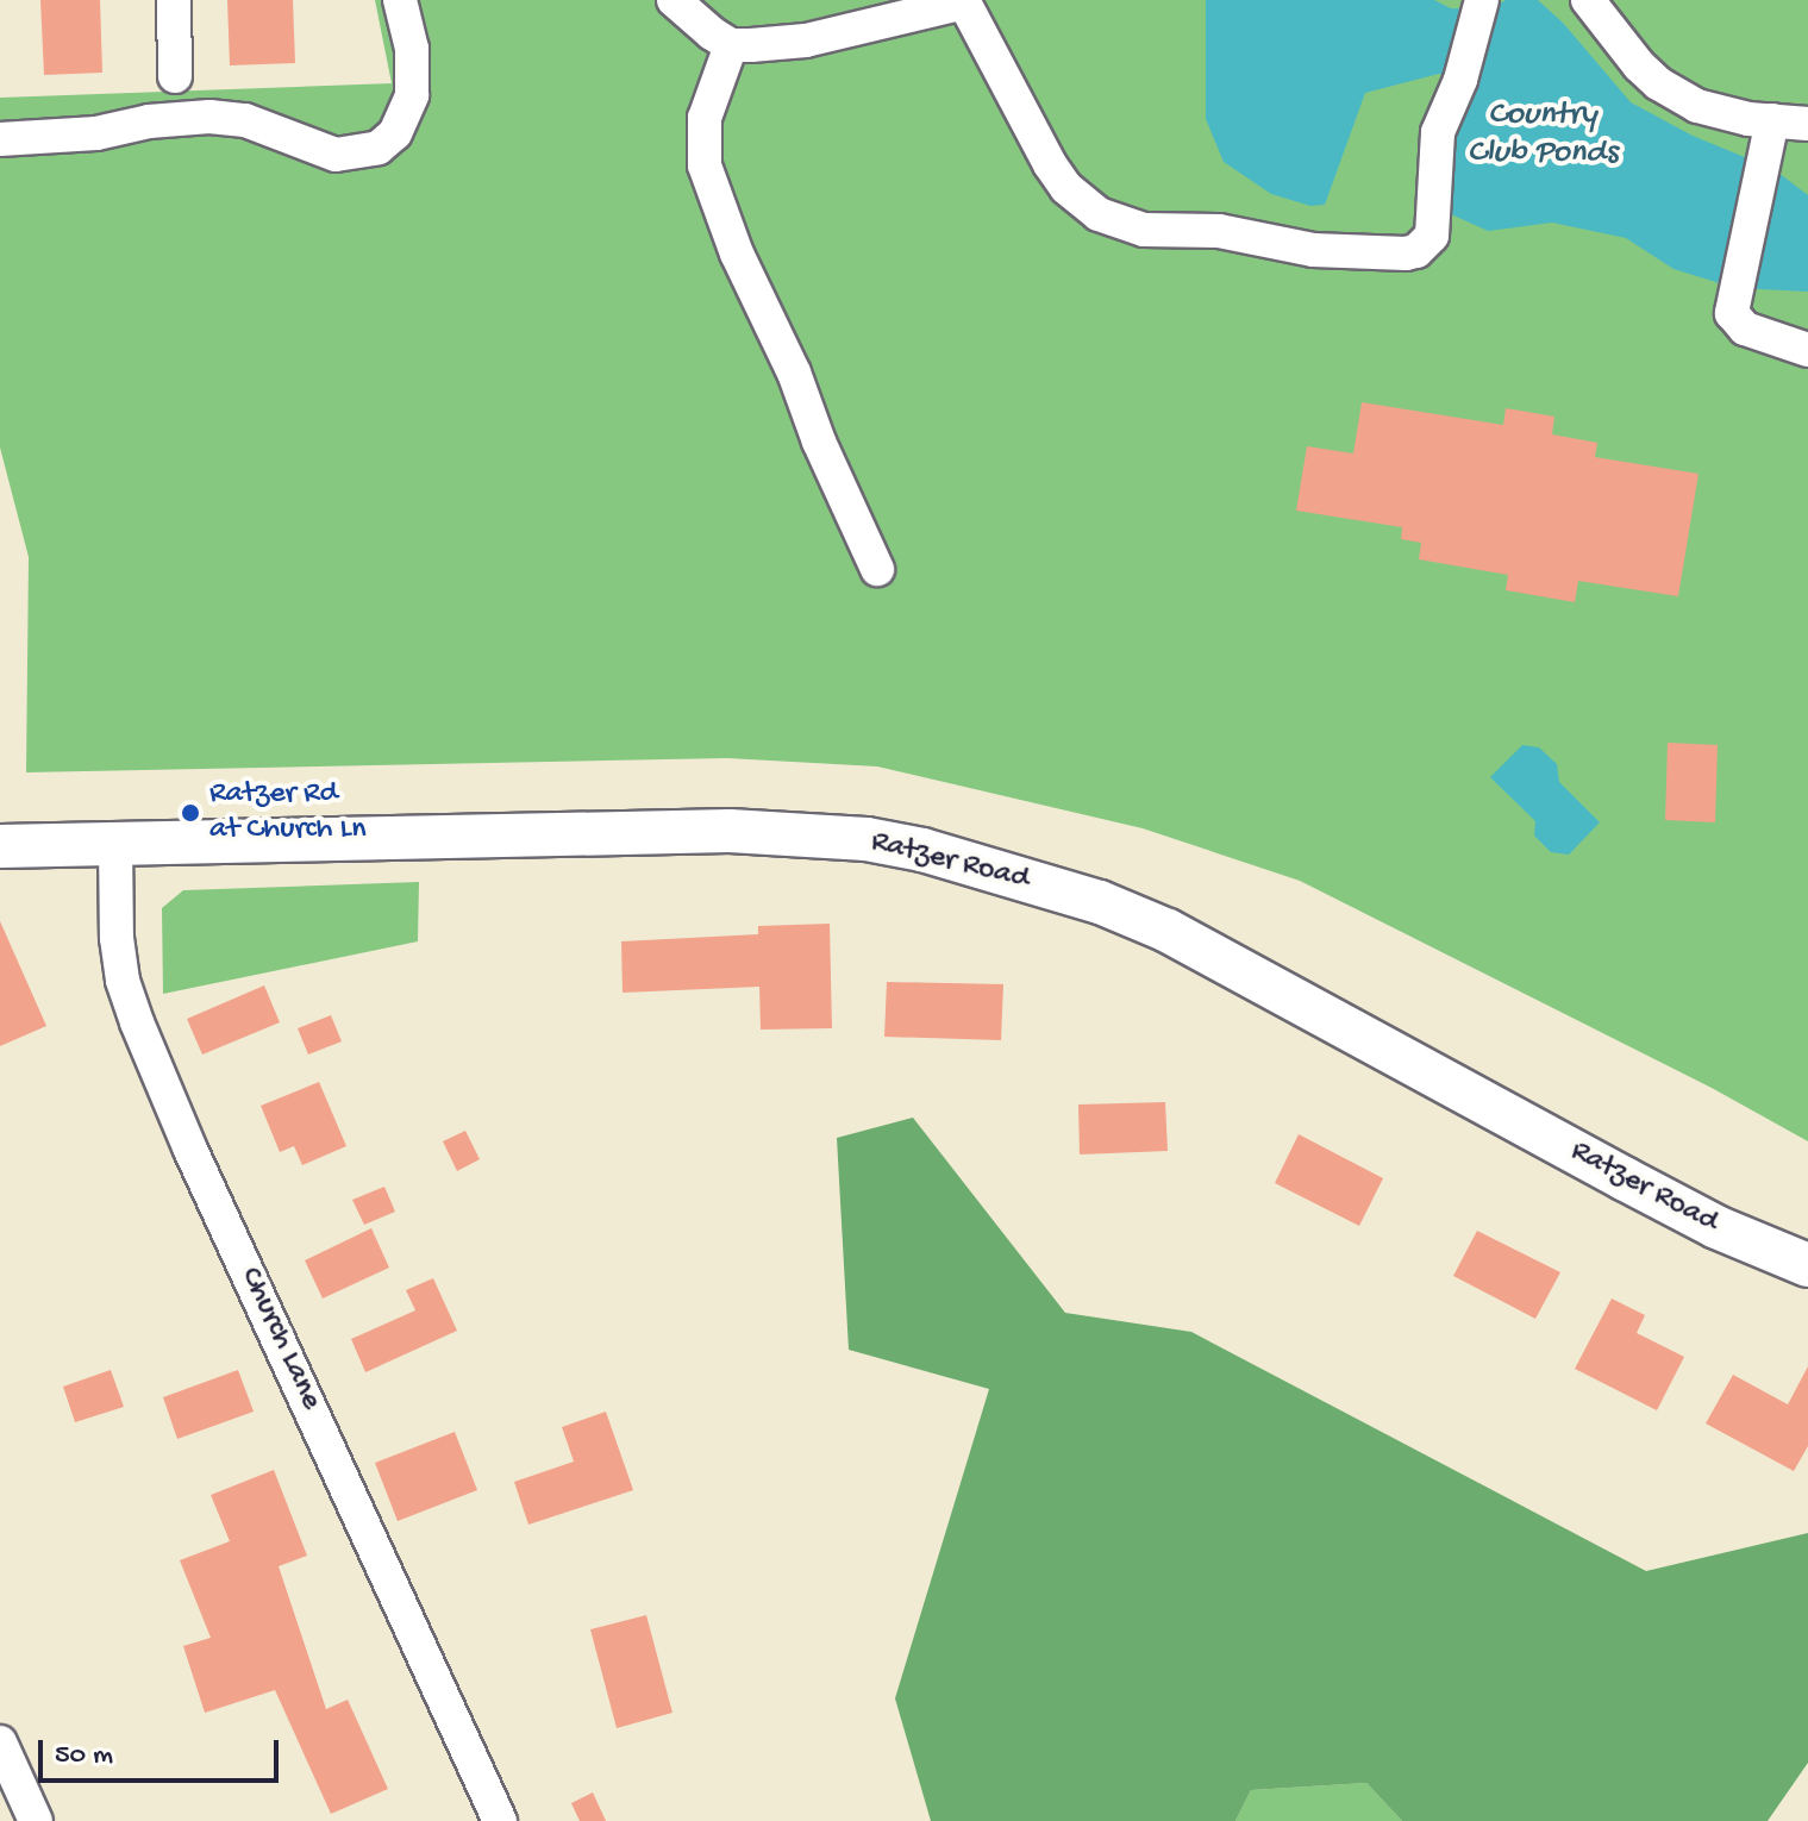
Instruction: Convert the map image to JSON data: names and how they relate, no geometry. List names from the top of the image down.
{
  "streets": {
    "main road": ["Ratzer Road"],
    "street": ["Church Lane"]
  },
  "crossings": [
    ["Ratzer Road", "Church Lane"]
  ],
  "water": ["Country Club Ponds"],
  "places": ["Ratzer Rd at Church Ln"],
  "scale_bar": "50 m"
}
